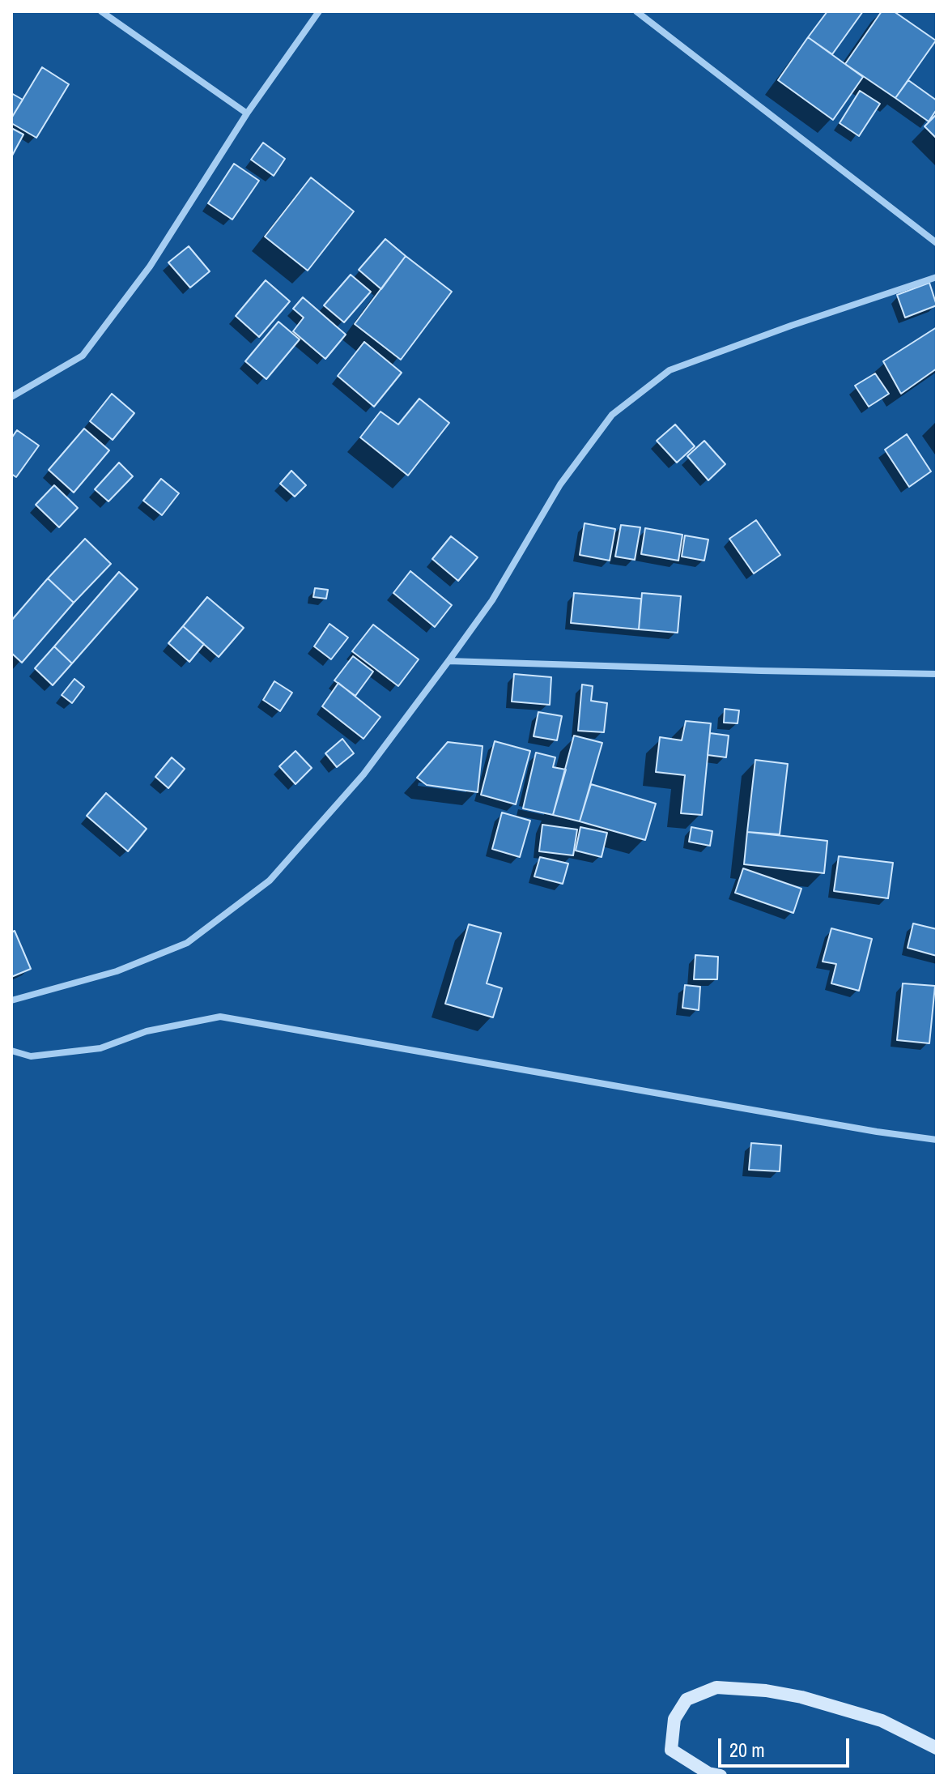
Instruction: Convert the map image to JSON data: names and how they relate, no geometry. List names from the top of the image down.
{
  "scale_bar": "20 m"
}
